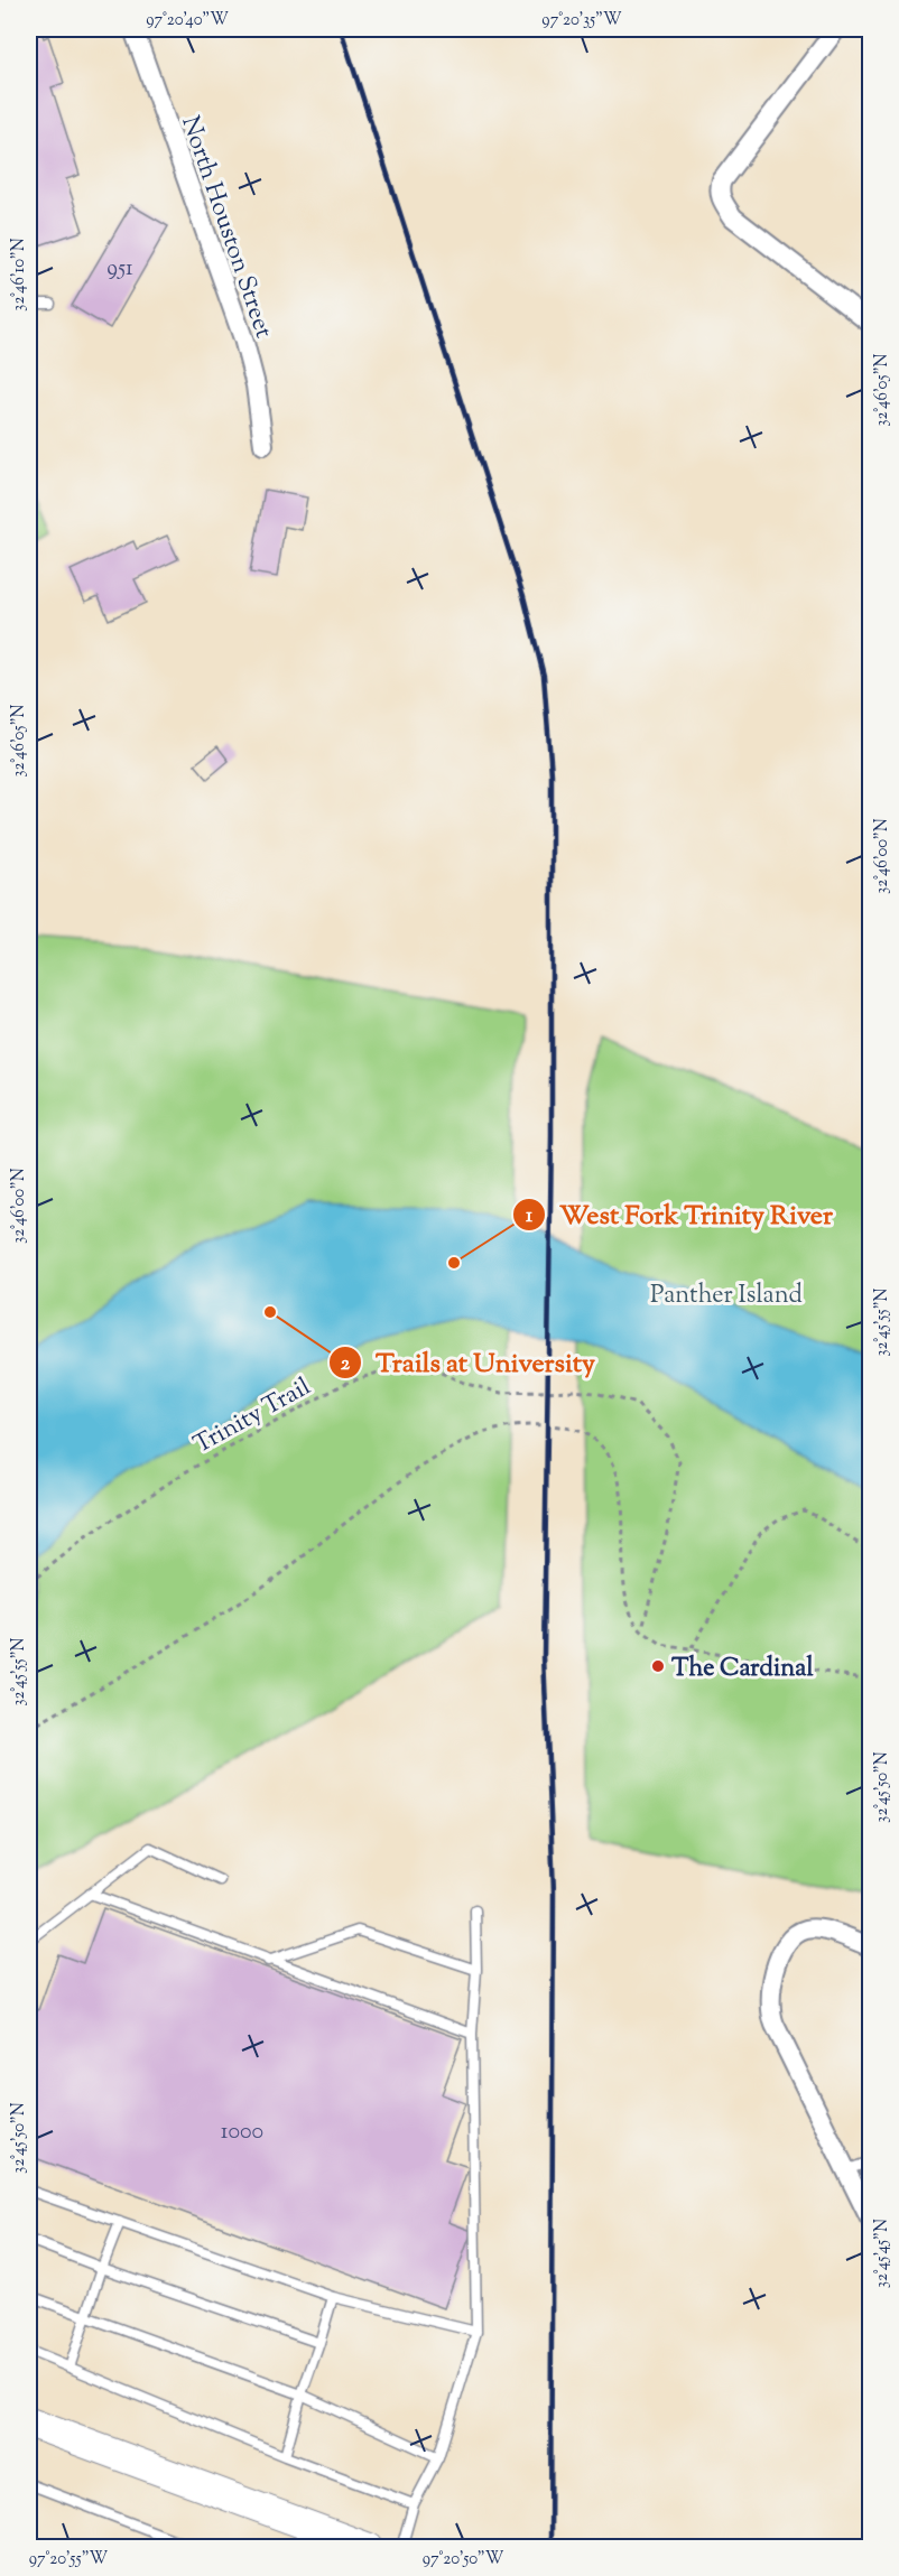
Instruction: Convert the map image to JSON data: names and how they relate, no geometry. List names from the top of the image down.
{
  "streets": {
    "street": ["North Houston Street"],
    "path": ["Trinity Trail"]
  },
  "parks": ["Panther Island"],
  "places": ["West Fork Trinity River", "Trails at University", "The Cardinal"],
  "house_numbers": ["951", "1000"],
  "coordinates": [
    "97°20'40\"W",
    "97°20'35\"W",
    "32°46'10\"N",
    "32°46'05\"N",
    "32°46'00\"N",
    "32°45'55\"N",
    "32°45'50\"N",
    "32°45'45\"N",
    "97°20'55\"W",
    "97°20'50\"W"
  ]
}
